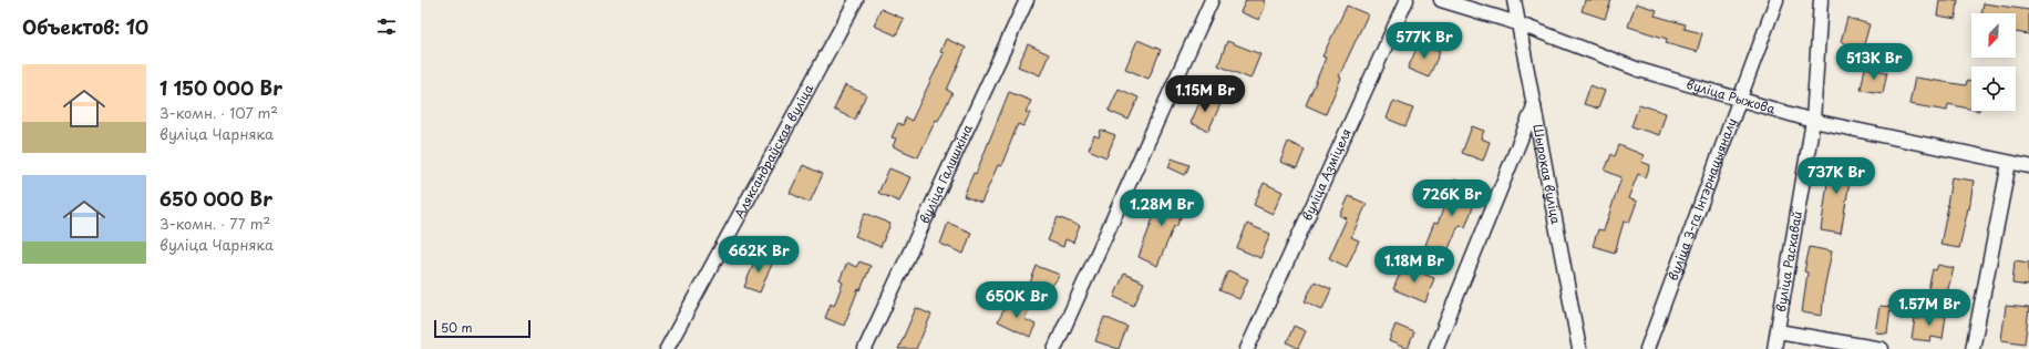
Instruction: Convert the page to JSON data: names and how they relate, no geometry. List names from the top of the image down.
{
  "streets": {
    "street": [
      "вуліца Рыжова",
      "Аляксандраўская вуліца",
      "вуліца Галушкіна",
      "вуліца Азміцеля",
      "Шырокая вуліца",
      "вуліца 3-га Інтэрнацыяналу",
      "вуліца Раскавай"
    ]
  },
  "crossings": [
    ["вуліца Рыжова", "Шырокая вуліца"],
    ["вуліца Рыжова", "вуліца 3-га Інтэрнацыяналу"],
    ["вуліца Рыжова", "вуліца Раскавай"]
  ],
  "scale_bar": "50 m",
  "north": "bottom left",
  "page": {
    "heading": "Объектов: 10",
    "price": [
      "577K Br",
      "513K Br",
      "1.15M Br",
      "737K Br",
      "726K Br",
      "1.28M Br",
      "662K Br",
      "1.18M Br",
      "650K Br",
      "1.57M Br"
    ],
    "list": [
      {
        "name": "1 150 000 Br",
        "note": "3-комн. · 107 m² · вуліца Чарняка"
      },
      {
        "name": "650 000 Br",
        "note": "3-комн. · 77 m² · вуліца Чарняка"
      }
    ],
    "scale": "50 m"
  }
}
